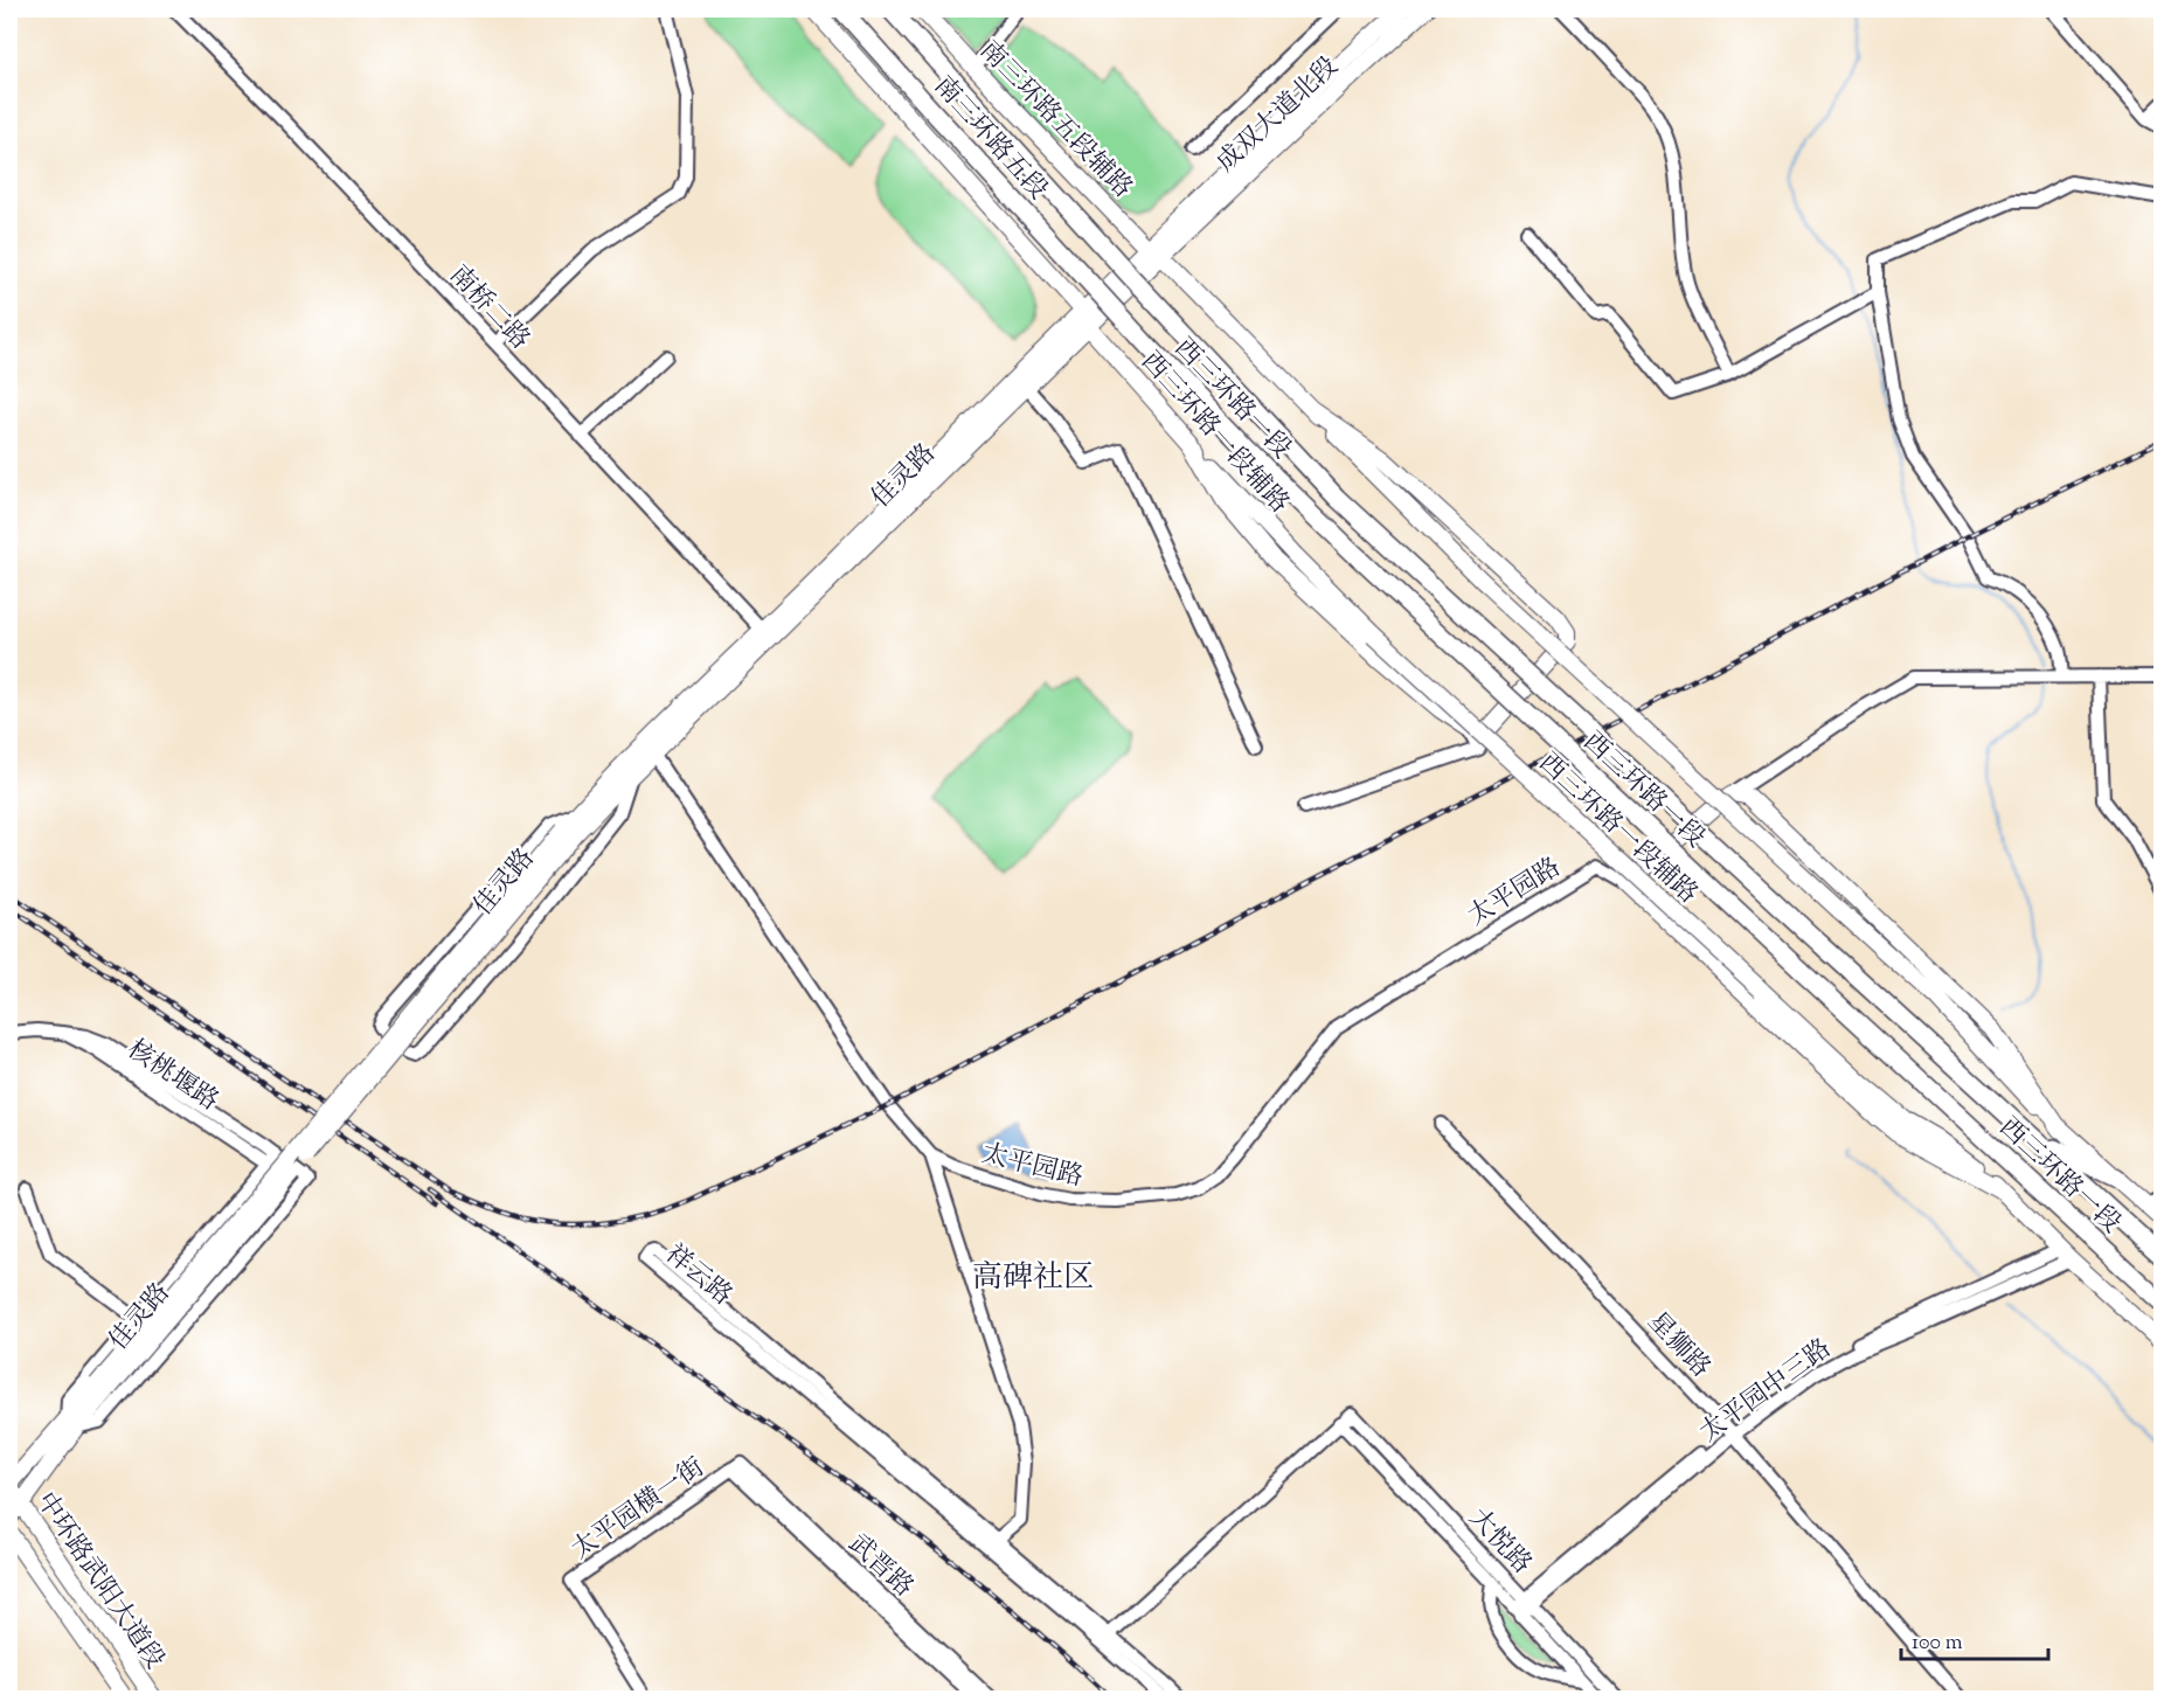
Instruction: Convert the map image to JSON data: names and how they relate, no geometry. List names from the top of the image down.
{
  "streets": {
    "highway": ["南三环路五段", "西三环路一段"],
    "main road": [
      "成双大道北段",
      "南三环路五段辅路",
      "西三环路一段辅路",
      "佳灵路",
      "中环路武阳大道段"
    ],
    "street": [
      "南桥二路",
      "太平园路",
      "核桃堰路",
      "祥云路",
      "星狮路",
      "太平园中三路",
      "太平园横一街",
      "大悦路",
      "武晋路"
    ]
  },
  "crossings": [
    ["成双大道北段", "南三环路五段辅路"],
    ["成双大道北段", "佳灵路"],
    ["南三环路五段辅路", "佳灵路"],
    ["南三环路五段", "西三环路一段"],
    ["南桥二路", "佳灵路"],
    ["西三环路一段辅路", "佳灵路"],
    ["西三环路一段辅路", "太平园中三路"],
    ["佳灵路", "太平园路"],
    ["佳灵路", "核桃堰路"],
    ["佳灵路", "中环路武阳大道段"],
    ["星狮路", "太平园中三路"],
    ["太平园中三路", "大悦路"],
    ["太平园横一街", "武晋路"]
  ],
  "districts": ["高碑社区"],
  "scale_bar": "100 m"
}
